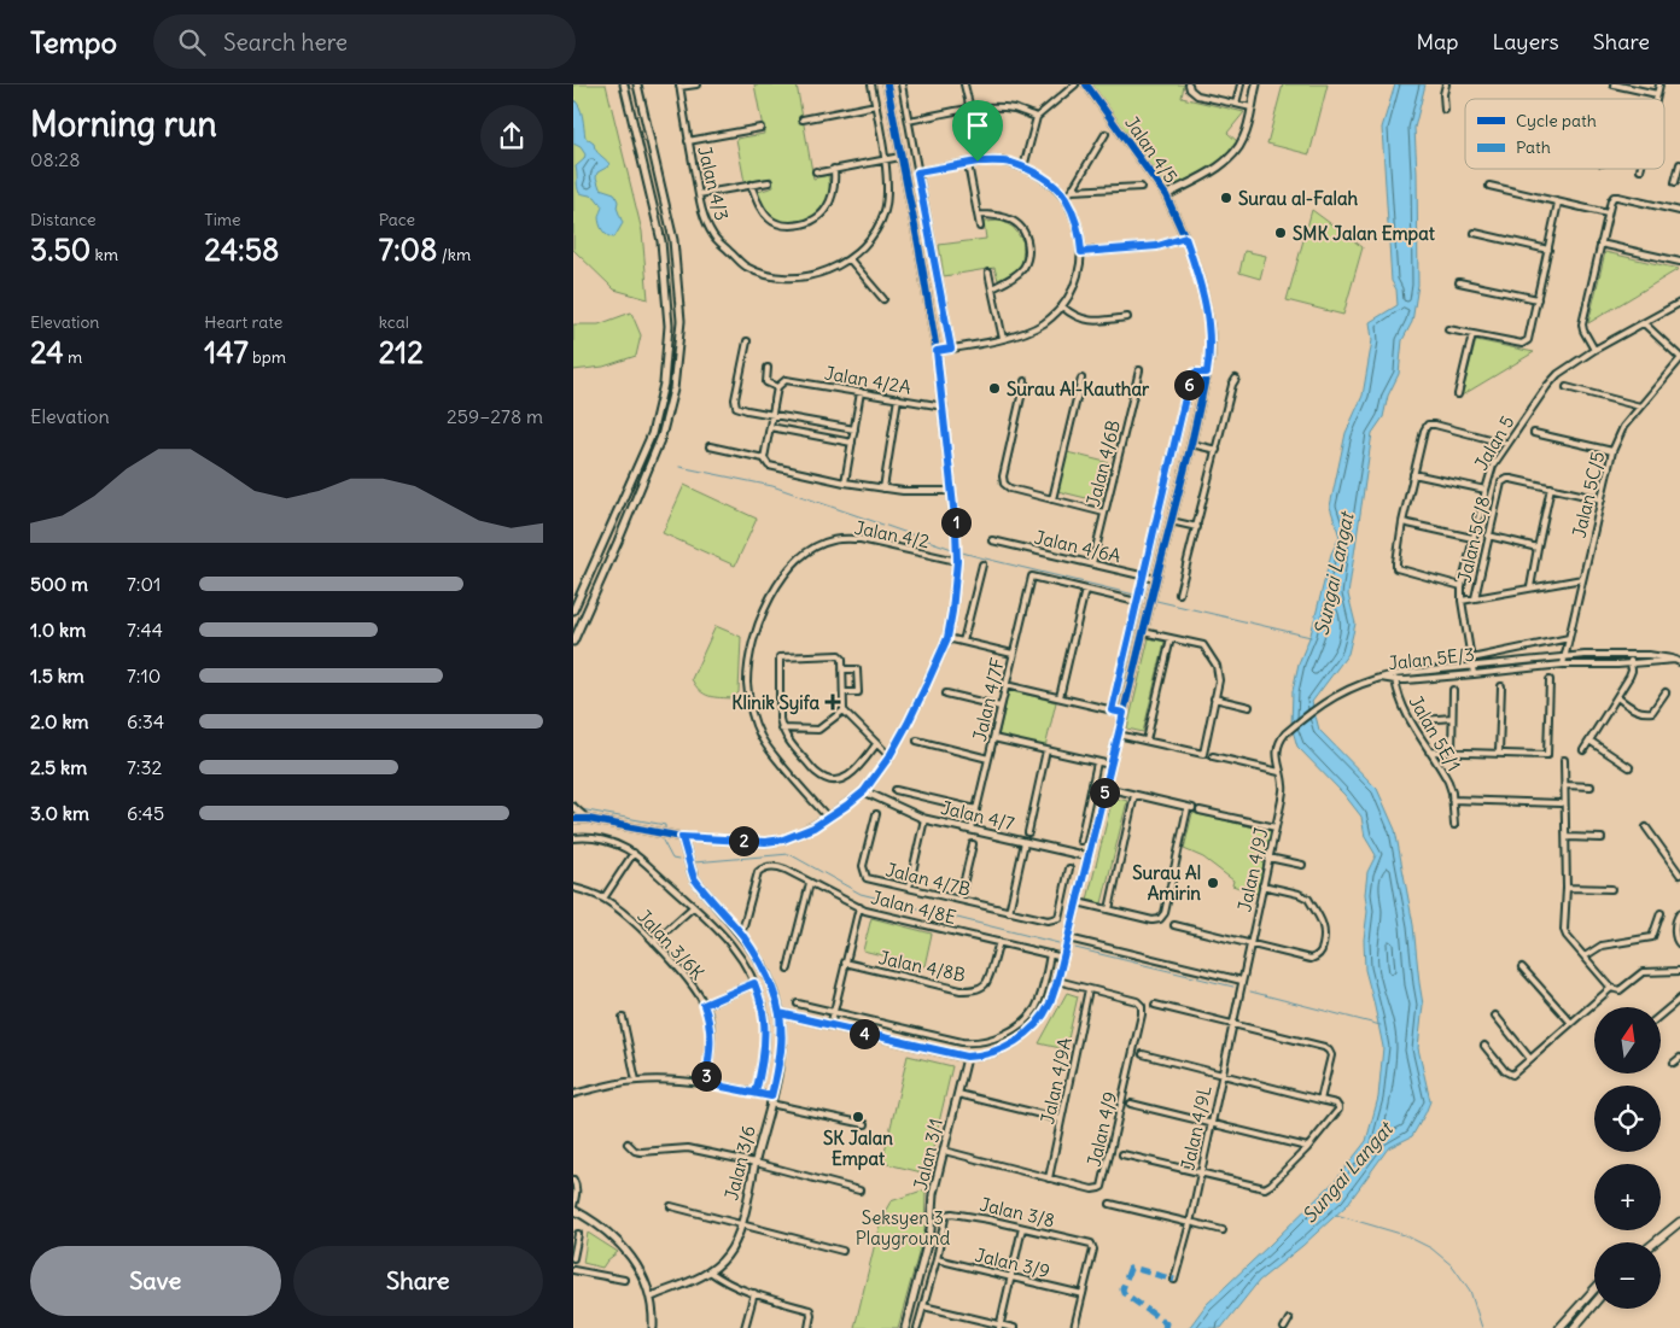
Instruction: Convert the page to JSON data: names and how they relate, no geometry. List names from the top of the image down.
{
  "streets": {
    "street": [
      "Jalan 4/5",
      "Jalan 4/3",
      "Jalan 4/2A",
      "Jalan 5",
      "Jalan 4/6B",
      "Jalan 5C/5",
      "Jalan 4/2",
      "Jalan 5C/8",
      "Jalan 4/6A",
      "Jalan 5E/3",
      "Jalan 4/7F",
      "Jalan 5E/1",
      "Jalan 4/7",
      "Jalan 4/9J",
      "Jalan 4/7B",
      "Jalan 4/8E",
      "Jalan 3/6K",
      "Jalan 4/8B",
      "Jalan 4/9A",
      "Jalan 4/9L",
      "Jalan 4/9",
      "Jalan 3/1",
      "Jalan 3/6",
      "Jalan 3/8",
      "Jalan 3/9"
    ]
  },
  "crossings": [
    ["Jalan 4/5", "Jalan 4/6A"],
    ["Jalan 4/5", "Jalan 4/7"],
    ["Jalan 4/5", "Jalan 4/8E"],
    ["Jalan 4/5", "Jalan 4/9"],
    ["Jalan 4/5", "Jalan 3/1"],
    ["Jalan 4/5", "Jalan 3/6"],
    ["Jalan 5", "Jalan 5E/3"],
    ["Jalan 4/6B", "Jalan 4/6A"],
    ["Jalan 5C/5", "Jalan 5C/8"],
    ["Jalan 5C/5", "Jalan 5E/3"],
    ["Jalan 5E/3", "Jalan 5E/1"],
    ["Jalan 5E/3", "Jalan 4/9J"],
    ["Jalan 4/7F", "Jalan 4/7"],
    ["Jalan 4/9J", "Jalan 4/9L"],
    ["Jalan 4/8E", "Jalan 4/8B"],
    ["Jalan 4/8E", "Jalan 3/6"],
    ["Jalan 4/9A", "Jalan 4/9"],
    ["Jalan 4/9", "Jalan 3/1"],
    ["Jalan 3/8", "Jalan 3/9"]
  ],
  "water": ["Sungai Langat"],
  "parks": ["Seksyen 3 Playground"],
  "places": {
    "other": [
      "Surau al-Falah",
      "SMK Jalan Empat",
      "Surau Al-Kauthar",
      "Surau Al Amirin",
      "SK Jalan Empat"
    ],
    "health": ["Klinik Syifa"]
  },
  "legend": ["Cycle path", "Path"],
  "north": "top",
  "page": {
    "header": "Tempo",
    "search": "Search here",
    "nav": ["Map", "Layers", "Share"],
    "heading": ["Morning run", "08:28"],
    "stats": [
      ["Distance", "3.50 km"],
      ["Time", "24:58"],
      ["Pace", "7:08 /km"],
      ["Elevation", "24 m"],
      ["Heart rate", "147 bpm"],
      ["kcal", "212"]
    ],
    "pins": [
      "6",
      "1",
      "5",
      "2",
      "4",
      "3"
    ],
    "chart": ["Elevation", "259–278 m"],
    "list": [
      {
        "name": "500 m",
        "note": "7:01"
      },
      {
        "name": "1.0 km",
        "note": "7:44"
      },
      {
        "name": "1.5 km",
        "note": "7:10"
      },
      {
        "name": "2.0 km",
        "note": "6:34"
      },
      {
        "name": "2.5 km",
        "note": "7:32"
      },
      {
        "name": "3.0 km",
        "note": "6:45"
      }
    ],
    "map_buttons": ["+", "−"],
    "buttons": ["Save", "Share"]
  }
}
